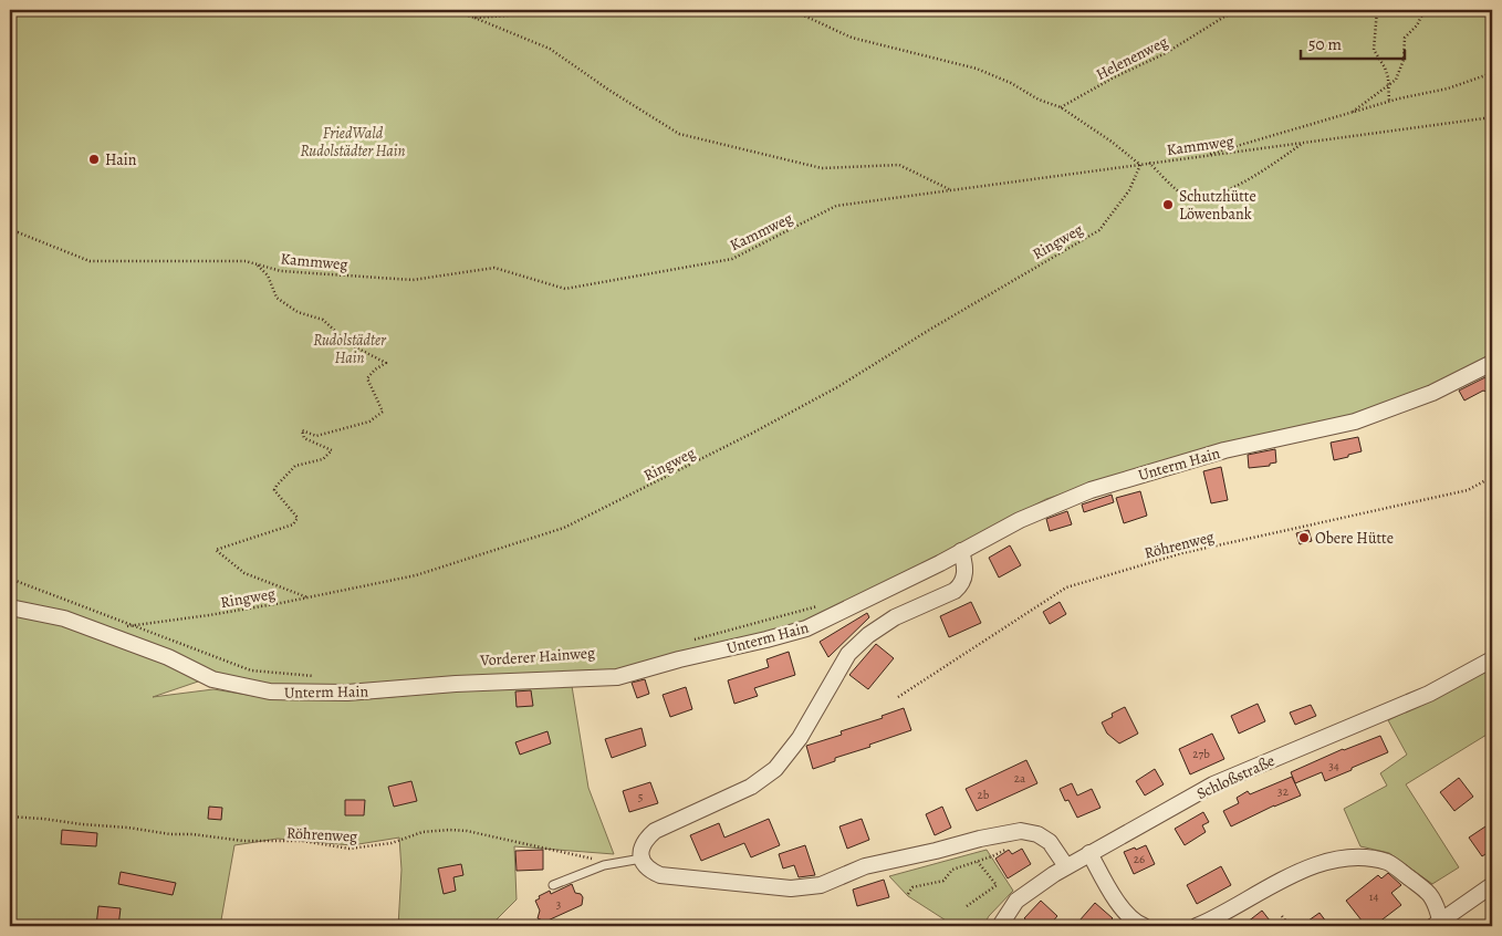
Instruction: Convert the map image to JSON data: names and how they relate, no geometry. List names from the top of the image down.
{
  "streets": {
    "street": ["Unterm Hain", "Schloßstraße"],
    "path": [
      "Helenenweg",
      "Kammweg",
      "Ringweg",
      "Röhrenweg"
    ]
  },
  "crossings": [
    ["Kammweg", "Ringweg"]
  ],
  "parks": ["FriedWald Rudolstädter Hain", "Rudolstädter Hain"],
  "places": ["Hain", "Schutzhütte Löwenbank", "Obere Hütte"],
  "house_numbers": [
    "27b",
    "34",
    "2a",
    "32",
    "2b",
    "5",
    "26",
    "14",
    "3"
  ],
  "scale_bar": "50 m"
}
